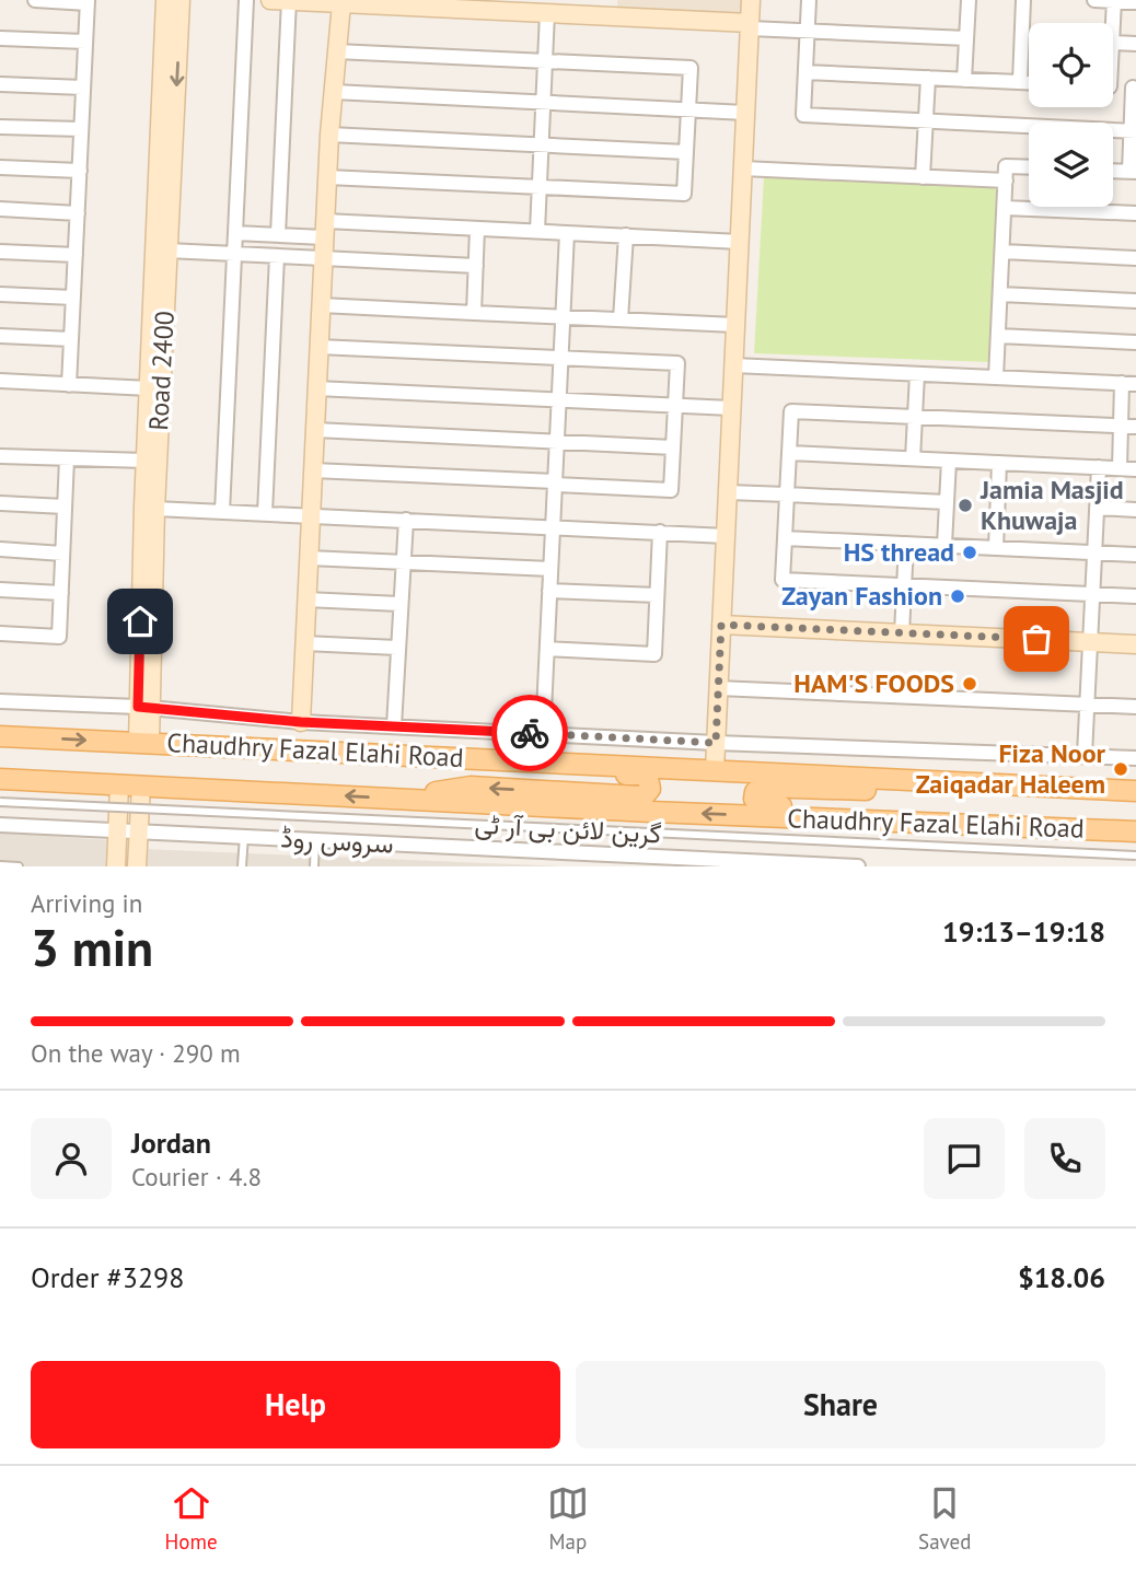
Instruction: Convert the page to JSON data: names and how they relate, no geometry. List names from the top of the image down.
{
  "streets": {
    "main road": ["Chaudhry Fazal Elahi Road"],
    "street": ["Road 2400", "سروس روڈ"],
    "lane": ["گرین لائن بی آر ٹی"]
  },
  "crossings": [
    ["Road 2400", "Chaudhry Fazal Elahi Road"]
  ],
  "places": [
    "Jamia Masjid Khuwaja",
    "HS thread",
    "Zayan Fashion",
    "HAM'S FOODS",
    "Fiza Noor Zaiqadar Haleem"
  ],
  "page": {
    "heading": ["3 min", "Arriving in", "19:13–19:18"],
    "panel": [
      "Jordan",
      "Courier · 4.8",
      "Order #3298",
      "$18.06"
    ],
    "bar": "On the way · 290 m",
    "buttons": ["Help", "Share"],
    "tabs": ["Home", "Map", "Saved"]
  }
}
